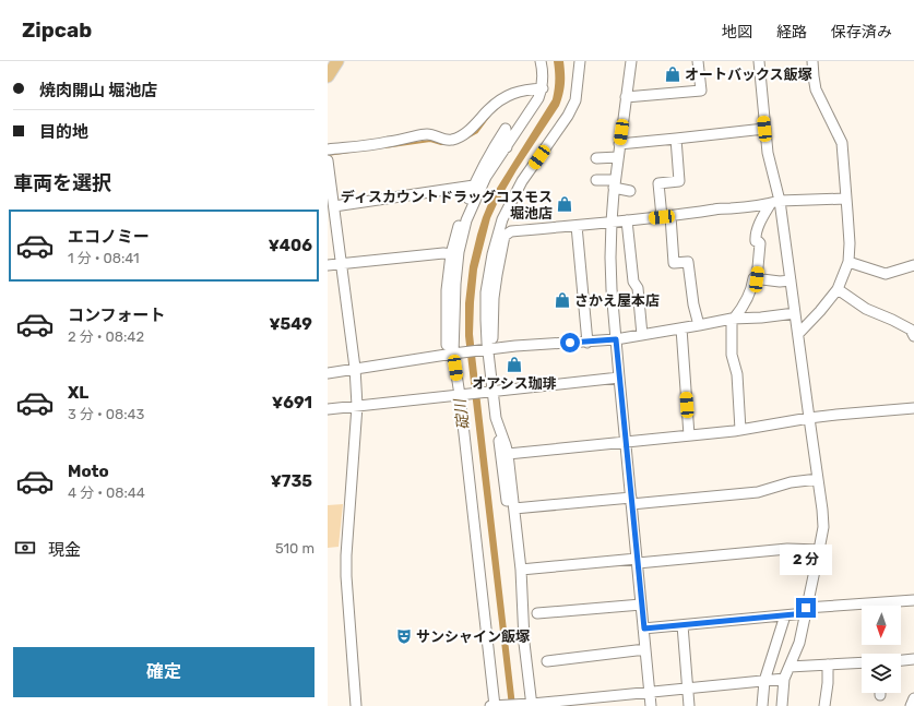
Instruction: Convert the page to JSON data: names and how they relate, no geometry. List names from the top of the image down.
{
  "water": ["碇川"],
  "places": {
    "shop": [
      "オートバックス飯塚",
      "ディスカウントドラッグコスモス 堀池店",
      "さかえ屋本店",
      "オアシス珈琲"
    ],
    "theatre": ["サンシャイン飯塚"]
  },
  "north": "bottom",
  "page": {
    "header": "Zipcab",
    "nav": ["地図", "経路", "保存済み"],
    "banner": ["焼肉開山 堀池店", "目的地"],
    "heading": "車両を選択",
    "list": [
      {
        "name": "エコノミー",
        "note": "1 分 · 08:41",
        "value": "¥406"
      },
      {
        "name": "コンフォート",
        "note": "2 分 · 08:42",
        "value": "¥549"
      },
      {
        "name": "XL",
        "note": "3 分 · 08:43",
        "value": "¥691"
      },
      {
        "name": "Moto",
        "note": "4 分 · 08:44",
        "value": "¥735"
      }
    ],
    "pay": ["現金", "510 m"],
    "bubble": "2 分",
    "buttons": "確定"
  }
}
